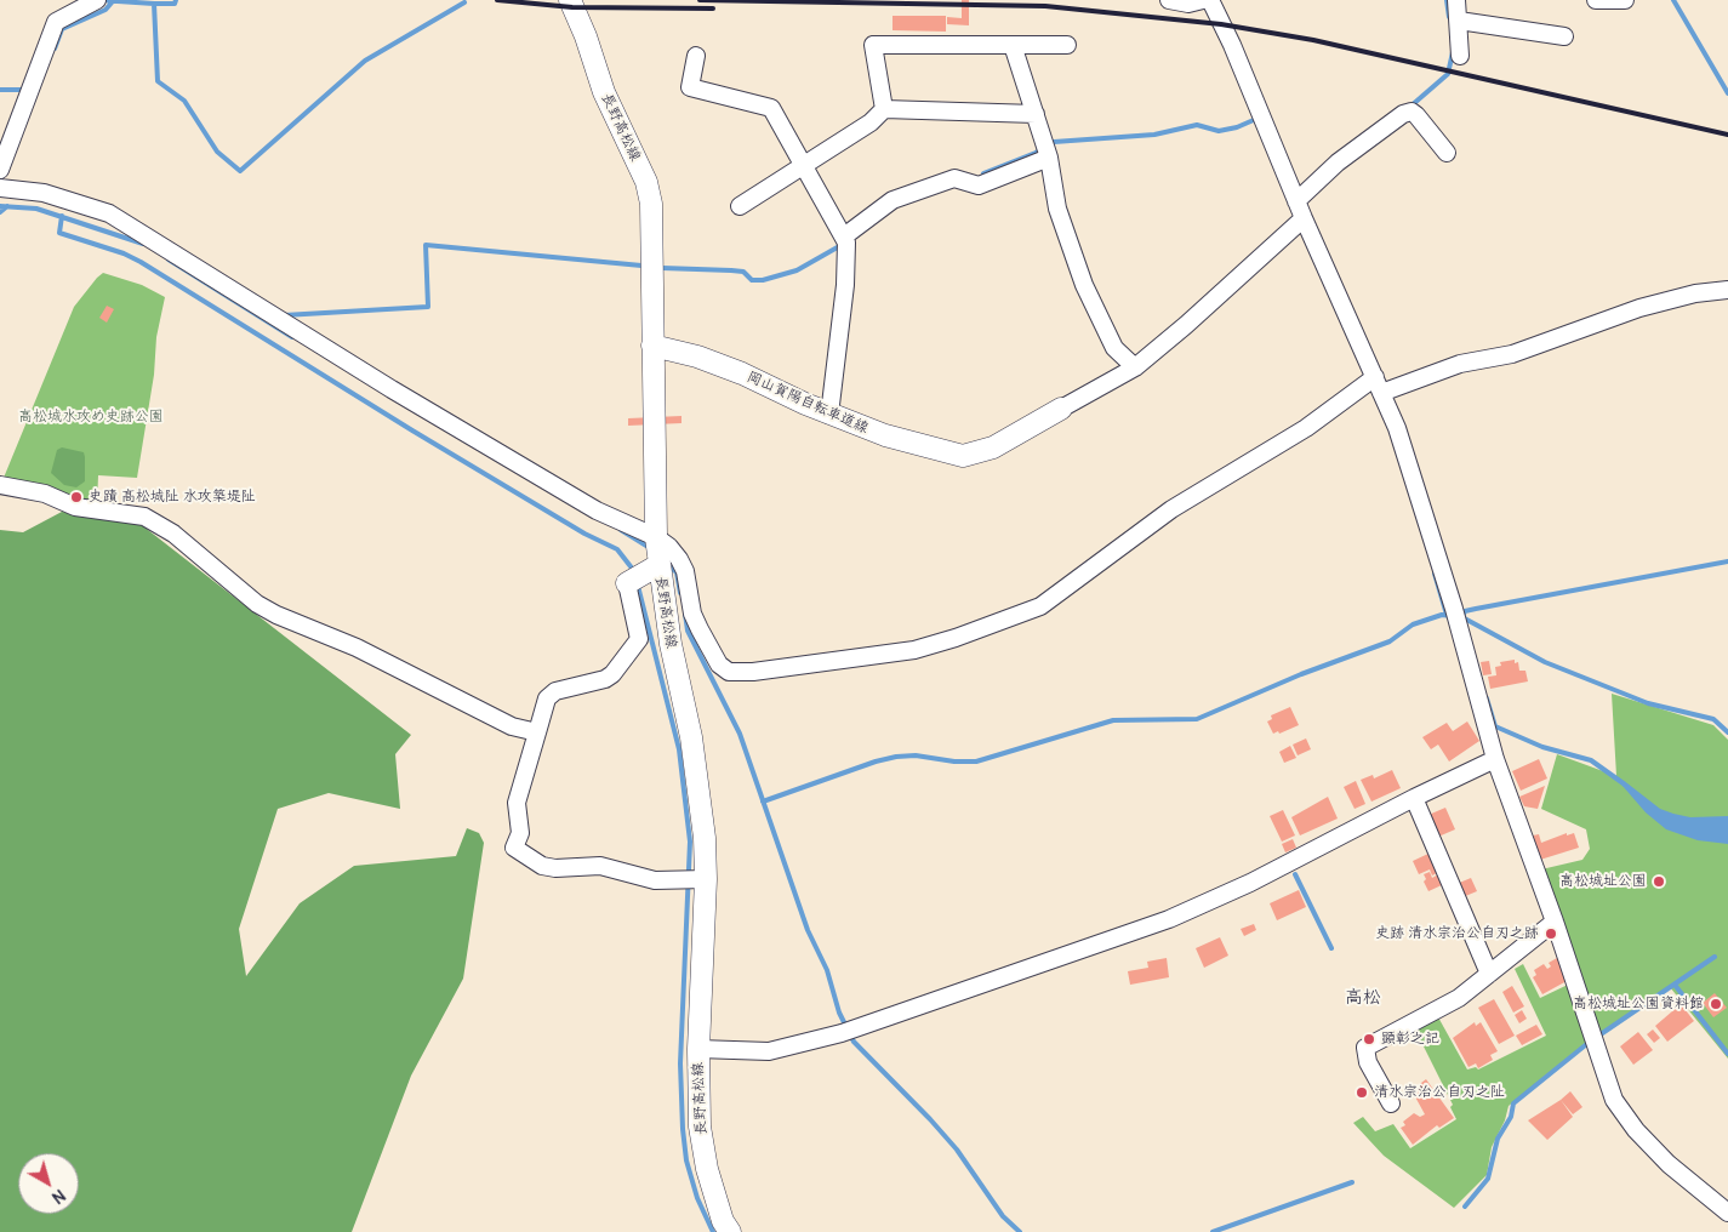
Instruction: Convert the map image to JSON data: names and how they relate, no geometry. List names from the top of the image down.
{
  "streets": {
    "main road": ["長野高松線", "岡山賀陽自転車道線"]
  },
  "crossings": [
    ["長野高松線", "岡山賀陽自転車道線"]
  ],
  "districts": ["高松"],
  "parks": ["高松城水攻め史跡公園"],
  "places": [
    "史蹟 髙松城阯 水攻築堤阯",
    "高松城址公園",
    "史跡 清水宗治公自刃之跡",
    "高松城址公園資料館",
    "顕彰之記",
    "清水宗治公自刃之阯"
  ],
  "north": "bottom right"
}
